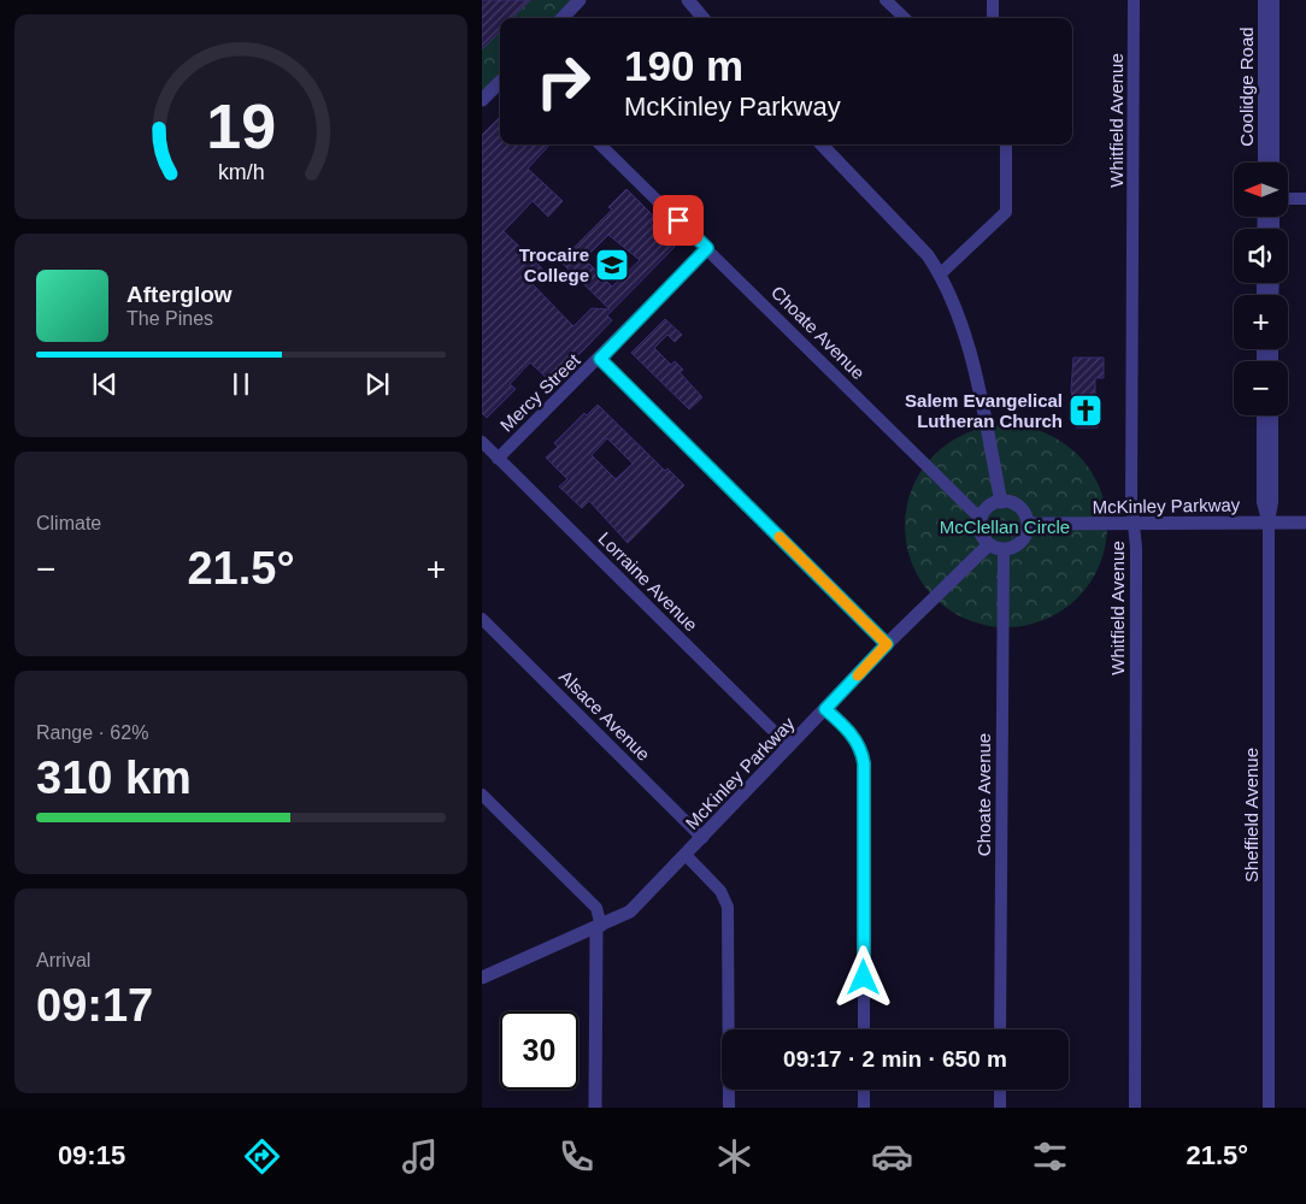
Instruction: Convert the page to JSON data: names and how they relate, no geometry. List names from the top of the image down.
{
  "streets": {
    "street": [
      "Coolidge Road",
      "Whitfield Avenue",
      "Choate Avenue",
      "Mercy Street",
      "McKinley Parkway",
      "Lorraine Avenue",
      "Alsace Avenue",
      "Sheffield Avenue"
    ]
  },
  "crossings": [
    ["Whitfield Avenue", "McKinley Parkway"],
    ["Choate Avenue", "Mercy Street"],
    ["Choate Avenue", "McKinley Parkway"],
    ["Mercy Street", "Lorraine Avenue"],
    ["McKinley Parkway", "Lorraine Avenue"],
    ["McKinley Parkway", "Alsace Avenue"],
    ["McKinley Parkway", "Sheffield Avenue"]
  ],
  "parks": ["McClellan Circle"],
  "places": {
    "school or university": ["Trocaire College"],
    "church": ["Salem Evangelical Lutheran Church"]
  },
  "north": "left",
  "page": {
    "turn": ["190 m", "McKinley Parkway"],
    "map_buttons": ["+", "−"],
    "song": ["Afterglow", "The Pines"],
    "tile": [
      "Climate",
      ["Range · 62%", "310 km"],
      ["Arrival", "09:17"]
    ],
    "heat": ["−", "21.5°", "+"],
    "limit": "30",
    "trip": "09:17 · 2 min · 650 m",
    "tabs": ["09:15", "21.5°"],
    "gauge": ["19", "km/h"]
  }
}
